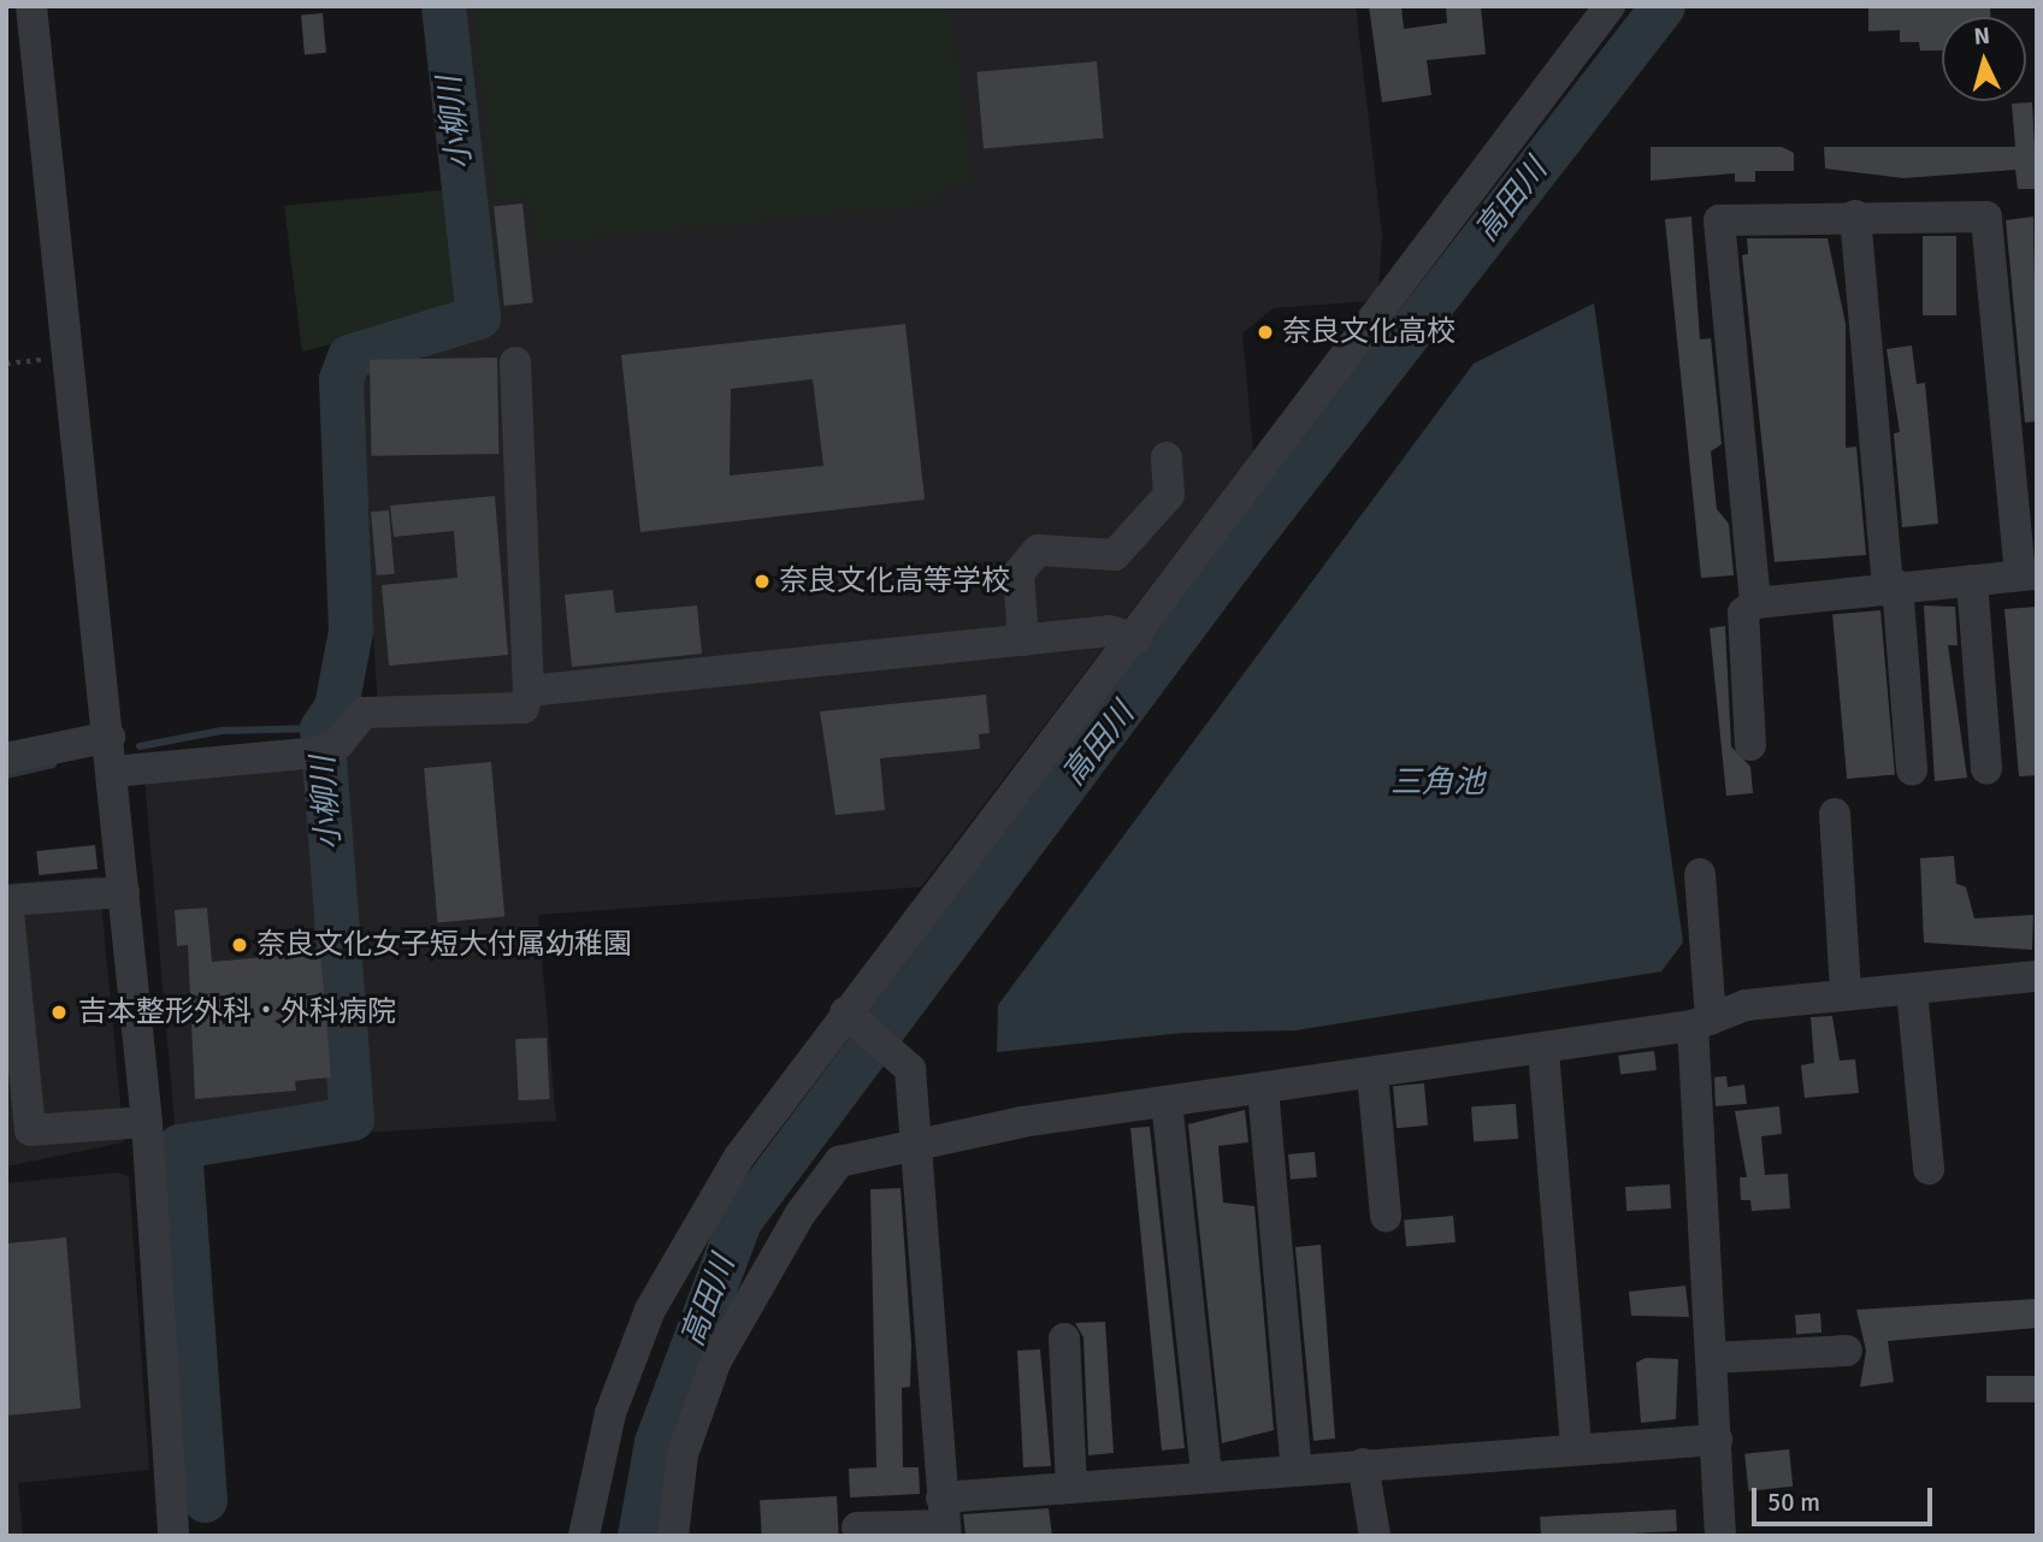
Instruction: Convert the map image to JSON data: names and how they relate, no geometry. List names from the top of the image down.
{
  "water": ["小柳川", "高田川", "三角池"],
  "places": [
    "奈良文化高校",
    "奈良文化高等学校",
    "奈良文化女子短大付属幼稚園",
    "吉本整形外科・外科病院"
  ],
  "scale_bar": "50 m",
  "north": "top"
}
